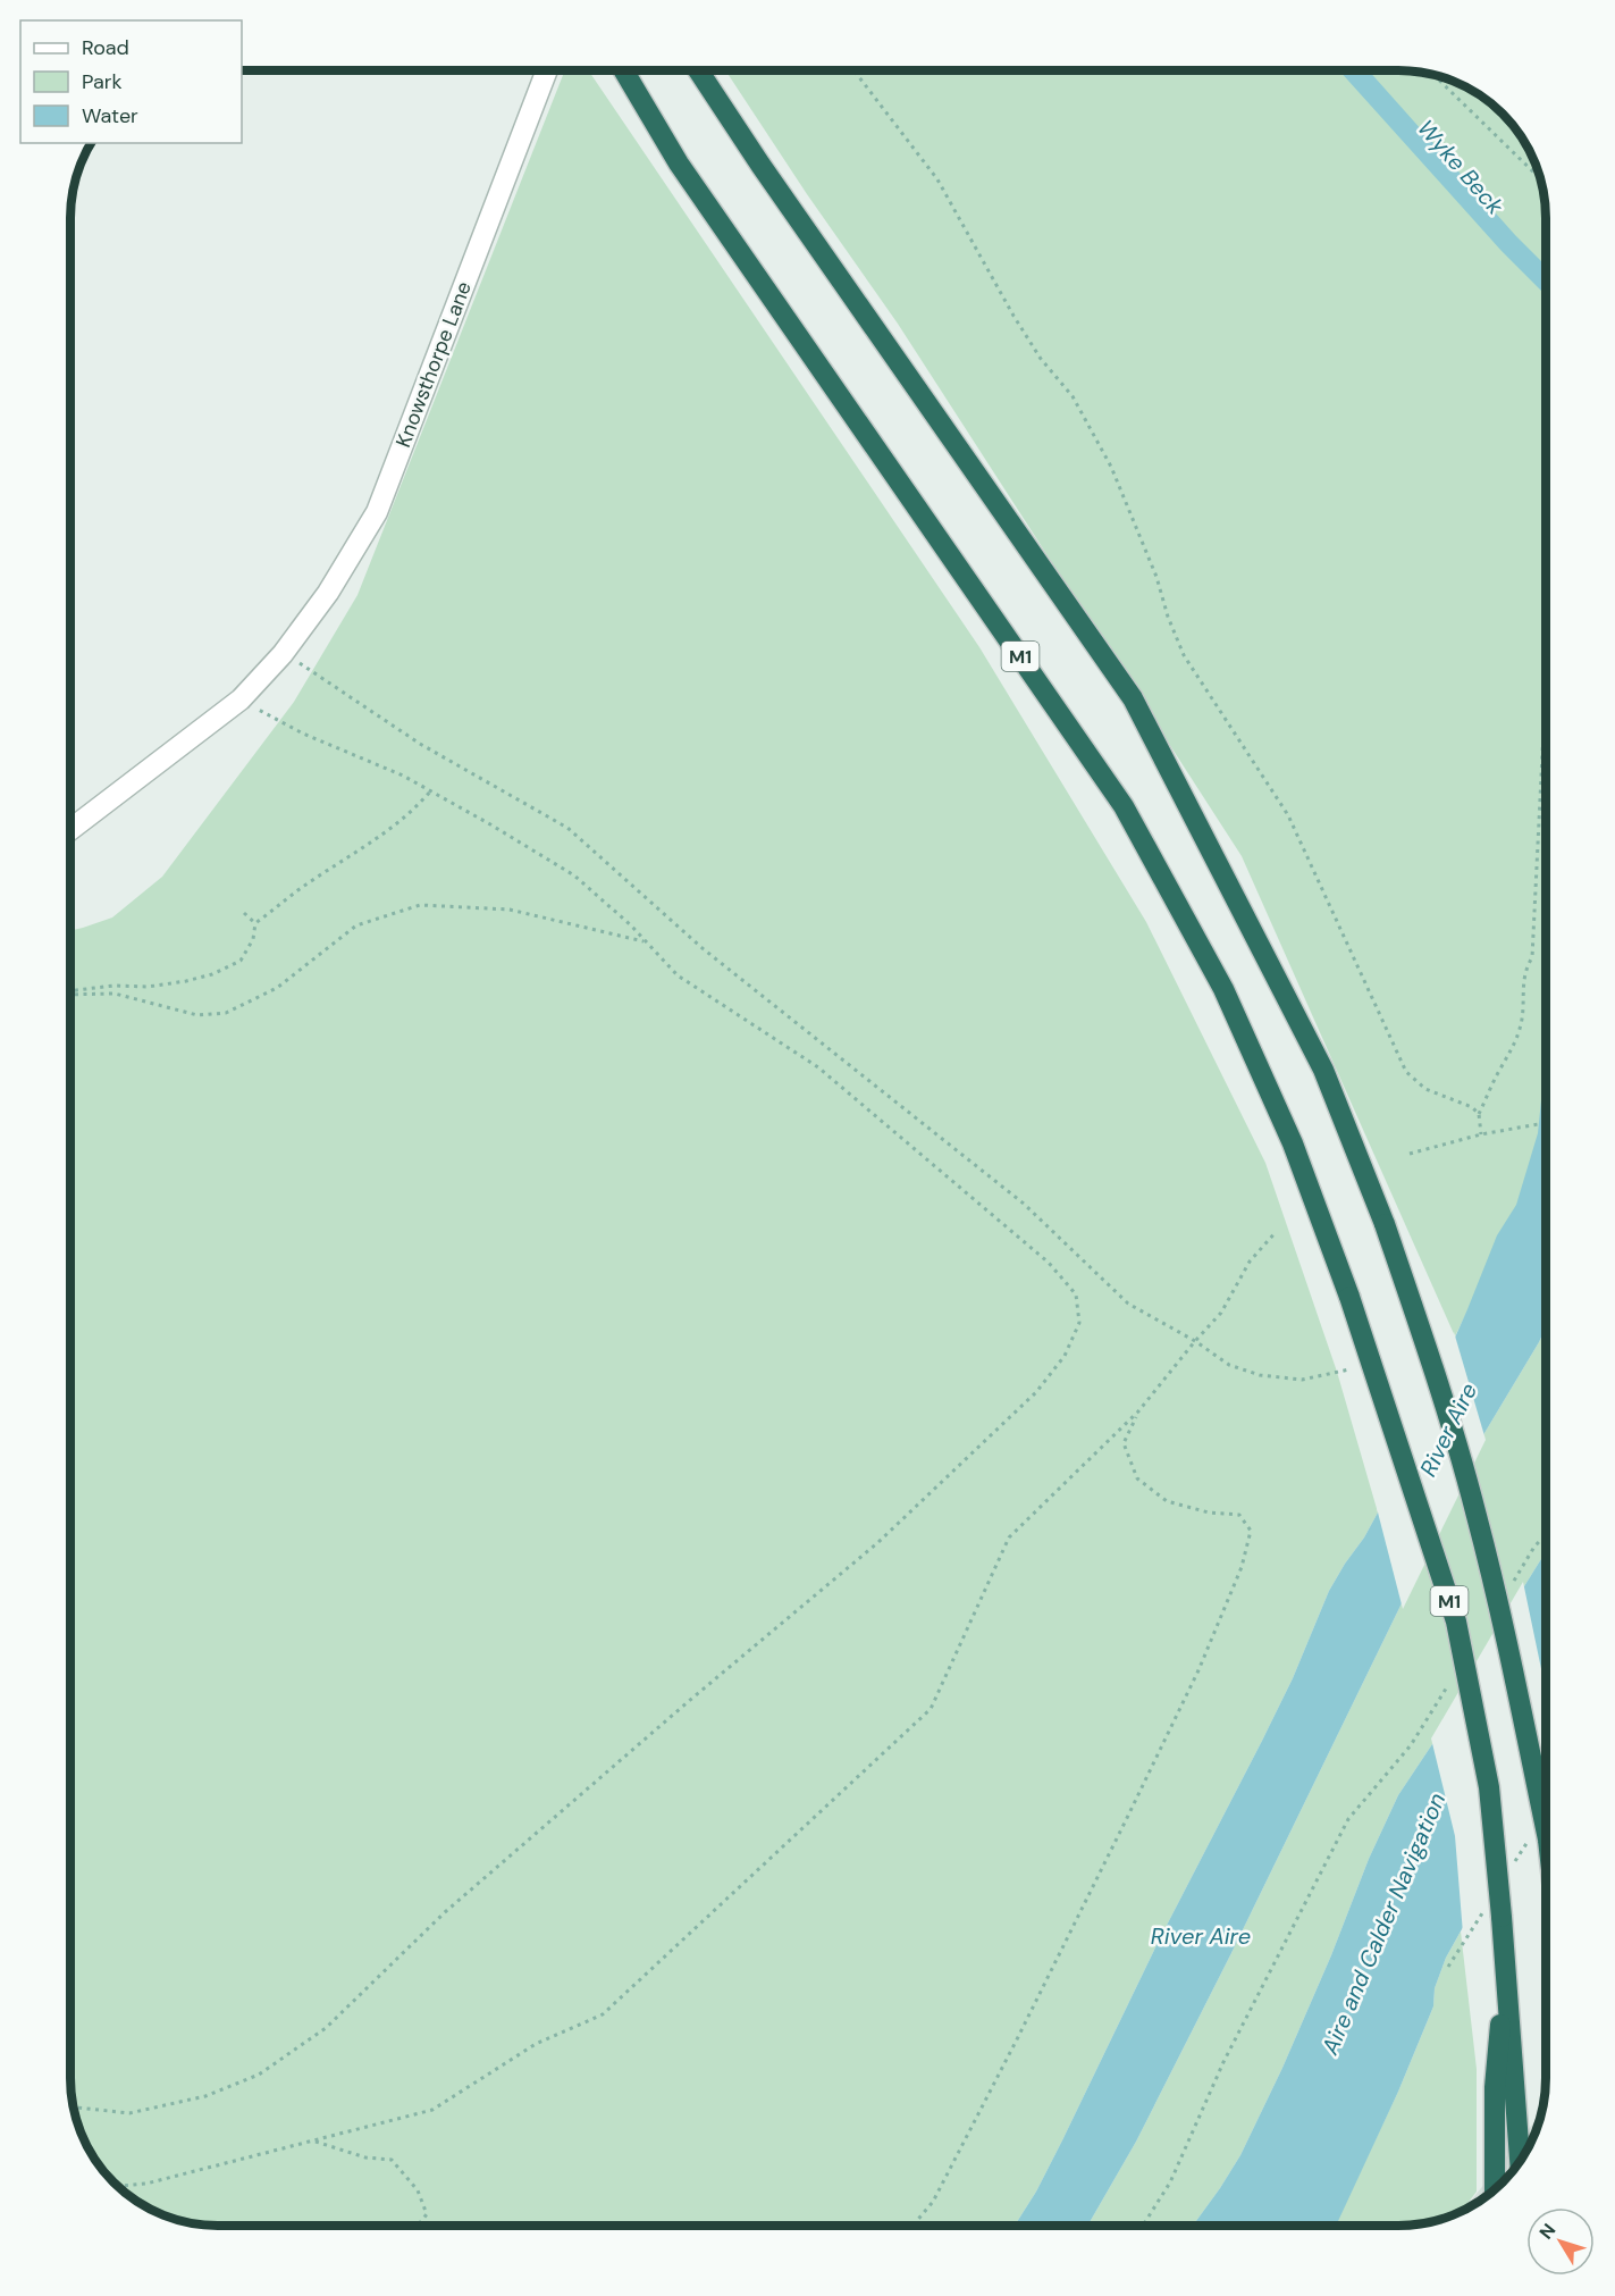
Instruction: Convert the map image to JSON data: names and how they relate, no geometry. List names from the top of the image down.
{
  "streets": {
    "highway": ["M1"],
    "street": ["Knowsthorpe Lane"]
  },
  "water": ["Wyke Beck", "River Aire", "Aire and Calder Navigation"],
  "legend": ["Road", "Park", "Water"],
  "north": "top left"
}
